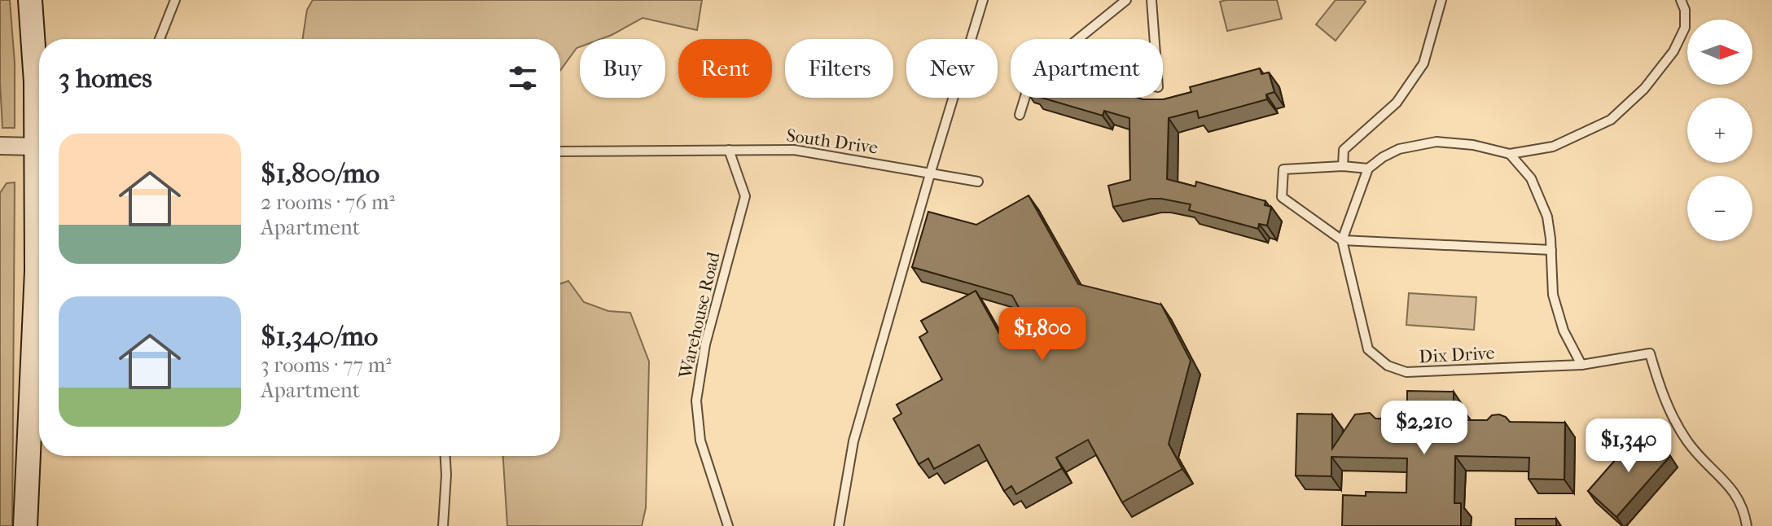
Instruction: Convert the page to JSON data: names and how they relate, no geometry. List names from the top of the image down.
{
  "streets": {
    "lane": ["South Drive", "Warehouse Road", "Dix Drive"]
  },
  "crossings": [
    ["South Drive", "Warehouse Road"]
  ],
  "north": "right",
  "page": {
    "map_buttons": ["+", "−"],
    "chip": [
      "Buy",
      "Rent",
      "Filters",
      "New",
      "Apartment"
    ],
    "heading": "3 homes",
    "list": [
      {
        "name": "$1,800/mo",
        "note": "2 rooms · 76 m² · Apartment"
      },
      {
        "name": "$1,340/mo",
        "note": "3 rooms · 77 m² · Apartment"
      }
    ],
    "price": ["$1,800", "$2,210", "$1,340"]
  }
}
